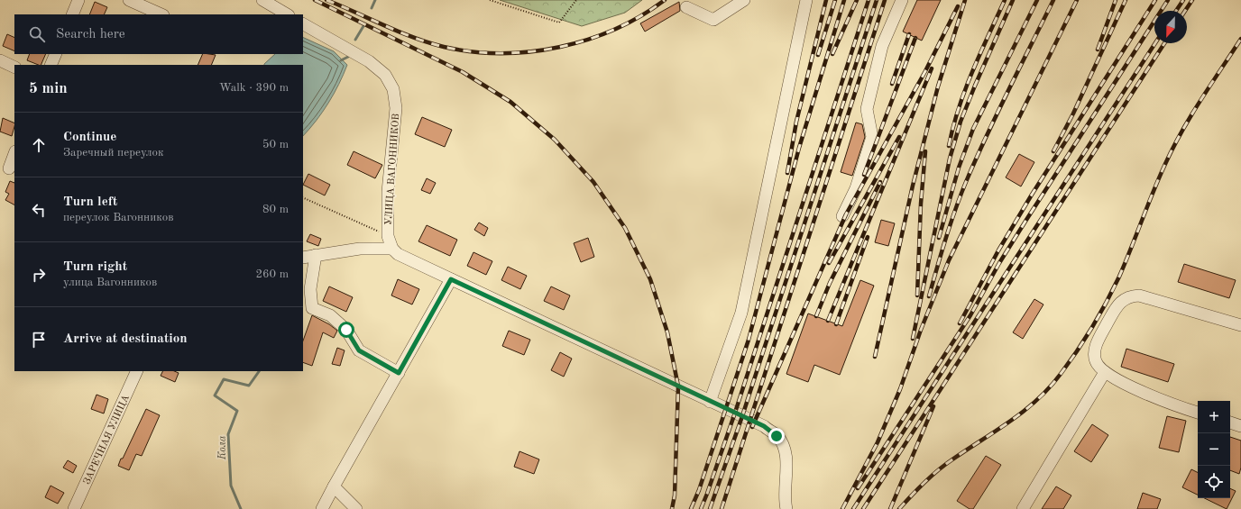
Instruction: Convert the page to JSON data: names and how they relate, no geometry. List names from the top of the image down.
{
  "streets": {
    "street": ["УЛИЦА ВАГОННИКОВ", "ЗАРЕЧНАЯ УЛИЦА"]
  },
  "water": ["Кола"],
  "north": "bottom",
  "page": {
    "search": "Search here",
    "heading": ["5 min", "Walk · 390 m"],
    "list": [
      ["Continue", "Заречный переулок", "50 m"],
      ["Turn left", "переулок Вагонников", "80 m"],
      ["Turn right", "улица Вагонников", "260 m"],
      "Arrive at destination"
    ],
    "map_buttons": ["+", "−"]
  }
}
